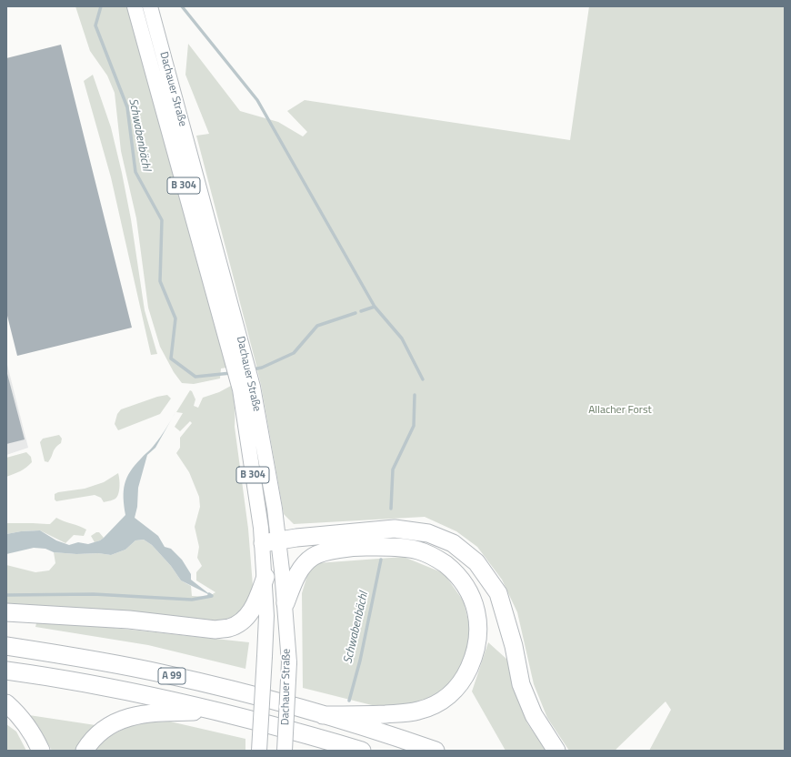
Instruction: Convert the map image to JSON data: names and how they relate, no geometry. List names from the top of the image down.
{
  "streets": {
    "highway": ["A 99"],
    "main road": ["Dachauer Straße", "B 304"]
  },
  "water": ["Schwabenbächl"],
  "parks": ["Allacher Forst"]
}
